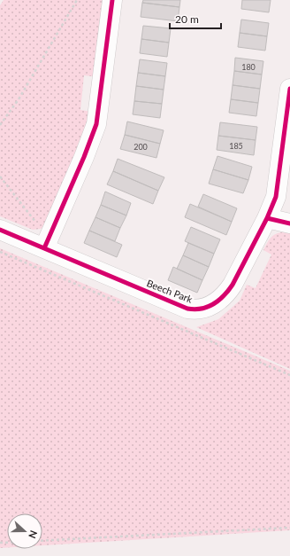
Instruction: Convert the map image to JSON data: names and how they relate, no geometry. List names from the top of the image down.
{
  "streets": {
    "street": ["Beech Park"]
  },
  "house_numbers": ["180", "185", "200"],
  "scale_bar": "20 m",
  "north": "right"
}
